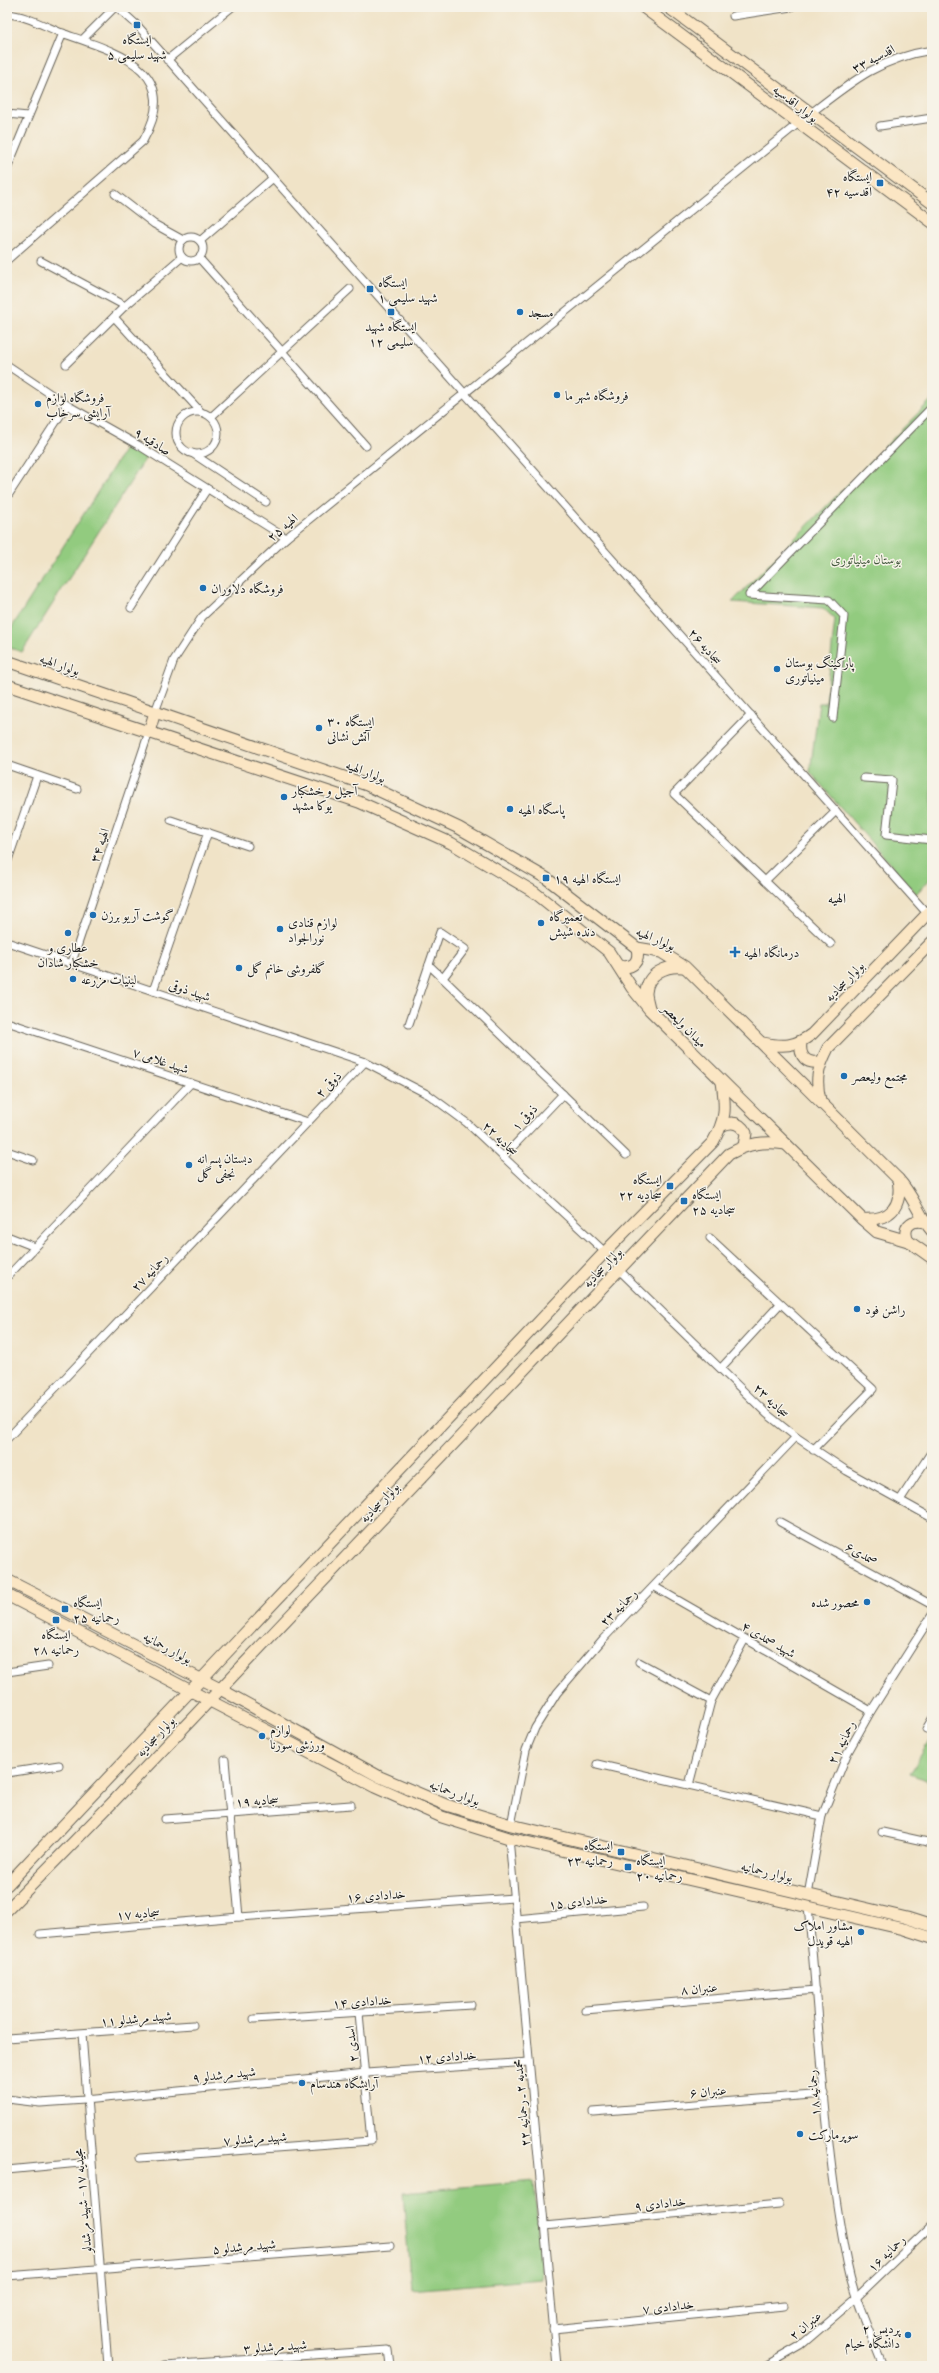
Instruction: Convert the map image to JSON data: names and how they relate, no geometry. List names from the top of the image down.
{
  "streets": {
    "main road": [
      "بولوار اقدسیه",
      "بولوار الهیه",
      "بولوار سجادیه",
      "میدان ولیعصر",
      "بولوار رحمانیه"
    ],
    "street": [
      "اقدسیه ۳۳",
      "صادقیه ۹",
      "الهیه ۲۵",
      "سجادیه ۲۶",
      "الهیه ۳۴",
      "شهید ذوقی",
      "شهید غلامی ۷",
      "ذوقی ۲",
      "ذوقی ۱",
      "سجادیه ۲۲",
      "رحمانیه ۲۷",
      "سجادیه ۲۳",
      "صمدی۶",
      "رحمانیه ۲۳",
      "شهید صمدی ۴",
      "رحمانیه ۲۱",
      "سجادیه ۱۹",
      "خدادادی ۱۶",
      "خدادادی ۱۵",
      "سجادیه ۱۷",
      "عنبران ۸",
      "خدادادی ۱۴",
      "شهید مرشدلو ۱۱",
      "اسدی ۲",
      "خدادادی ۱۲",
      "شهید مرشدلو ۹",
      "عنبران ۶",
      "رحمانیه ۱۸",
      "محمدیه ۲ ـ رحمانیه ۲۲",
      "شهید مرشدلو ۷",
      "مجیدیه ۱۷ - شهید مرشدلو",
      "خدادادی ۹",
      "شهید مرشدلو ۵",
      "رحمانیه ۱۶",
      "خدادادی ۷",
      "عنبران ۲",
      "شهید مرشدلو ۳"
    ]
  },
  "crossings": [
    ["اقدسیه ۳۳", "بولوار اقدسیه"],
    ["اقدسیه ۳۳", "الهیه ۲۵"],
    ["بولوار اقدسیه", "الهیه ۲۵"],
    ["صادقیه ۹", "الهیه ۲۵"],
    ["الهیه ۲۵", "سجادیه ۲۶"],
    ["الهیه ۲۵", "بولوار الهیه"],
    ["سجادیه ۲۶", "بولوار سجادیه"],
    ["بولوار الهیه", "میدان ولیعصر"],
    ["الهیه ۳۴", "شهید ذوقی"],
    ["بولوار سجادیه", "میدان ولیعصر"],
    ["بولوار سجادیه", "سجادیه ۲۲"],
    ["بولوار سجادیه", "سجادیه ۲۳"],
    ["بولوار سجادیه", "بولوار رحمانیه"],
    ["شهید ذوقی", "ذوقی ۲"],
    ["شهید ذوقی", "سجادیه ۲۲"],
    ["شهید غلامی ۷", "ذوقی ۲"],
    ["شهید غلامی ۷", "رحمانیه ۲۷"],
    ["ذوقی ۲", "سجادیه ۲۲"],
    ["ذوقی ۲", "رحمانیه ۲۷"],
    ["ذوقی ۱", "سجادیه ۲۲"],
    ["سجادیه ۲۳", "رحمانیه ۲۳"],
    ["رحمانیه ۲۳", "شهید صمدی ۴"],
    ["رحمانیه ۲۳", "بولوار رحمانیه"],
    ["شهید صمدی ۴", "رحمانیه ۲۱"],
    ["بولوار رحمانیه", "رحمانیه ۲۱"],
    ["بولوار رحمانیه", "رحمانیه ۱۸"],
    ["بولوار رحمانیه", "محمدیه ۲ ـ رحمانیه ۲۲"],
    ["خدادادی ۱۶", "سجادیه ۱۷"],
    ["خدادادی ۱۶", "محمدیه ۲ ـ رحمانیه ۲۲"],
    ["خدادادی ۱۵", "محمدیه ۲ ـ رحمانیه ۲۲"],
    ["عنبران ۸", "رحمانیه ۱۸"],
    ["خدادادی ۱۴", "اسدی ۲"],
    ["شهید مرشدلو ۱۱", "مجیدیه ۱۷ - شهید مرشدلو"],
    ["اسدی ۲", "خدادادی ۱۲"],
    ["اسدی ۲", "شهید مرشدلو ۹"],
    ["اسدی ۲", "شهید مرشدلو ۷"],
    ["خدادادی ۱۲", "شهید مرشدلو ۹"],
    ["خدادادی ۱۲", "محمدیه ۲ ـ رحمانیه ۲۲"],
    ["شهید مرشدلو ۹", "مجیدیه ۱۷ - شهید مرشدلو"],
    ["عنبران ۶", "رحمانیه ۱۸"],
    ["رحمانیه ۱۸", "رحمانیه ۱۶"],
    ["رحمانیه ۱۸", "عنبران ۲"],
    ["محمدیه ۲ ـ رحمانیه ۲۲", "خدادادی ۹"],
    ["محمدیه ۲ ـ رحمانیه ۲۲", "خدادادی ۷"],
    ["مجیدیه ۱۷ - شهید مرشدلو", "شهید مرشدلو ۵"],
    ["رحمانیه ۱۶", "عنبران ۲"]
  ],
  "districts": ["الهیه"],
  "parks": ["بوستان مینیاتوری"],
  "places": {
    "transit": [
      "ایستگاه شهید سلیمی ۵",
      "ایستگاه اقدسیه ۴۲",
      "ایستگاه شهید سلیمی ۱",
      "ایستگاه شهید سلیمی ۱۲",
      "ایستگاه الهیه ۱۹",
      "ایستگاه سجادیه ۲۲",
      "ایستگاه سجادیه ۲۵",
      "ایستگاه رحمانیه ۲۵",
      "ایستگاه رحمانیه ۲۸",
      "ایستگاه رحمانیه ۲۳",
      "ایستگاه رحمانیه ۲۰"
    ],
    "other": [
      "مسجد",
      "فروشگاه شهر ما",
      "فروشگاه لوازم آرایشی سرخاب",
      "فروشگاه دلاوران",
      "پارکینگ بوستان مینیاتوری",
      "ایستگاه ۳۰ آتش نشانی",
      "آجیل و خشکبار یوکا مشهد",
      "پاسگاه الهیه",
      "گوشت آریو برزن",
      "تعمیرگاه دنده شیش",
      "لوازم قنادی نورالجواد",
      "عطاری و خشکبار شادان",
      "گلفروشی خانم گل",
      "لبنیات مزرعه",
      "مجتمع ولیعصر",
      "دبستان پسرانه نجفی گل",
      "راشن فود",
      "محصور شده",
      "لوازم ورزشی سورنا",
      "مشاور املاک الهیه قویدل",
      "آرایشگاه هندسام",
      "سوپرمارکت",
      "پردیس ۲ دانشگاه خیام"
    ],
    "health": ["درمانگاه الهیه"]
  }
}
